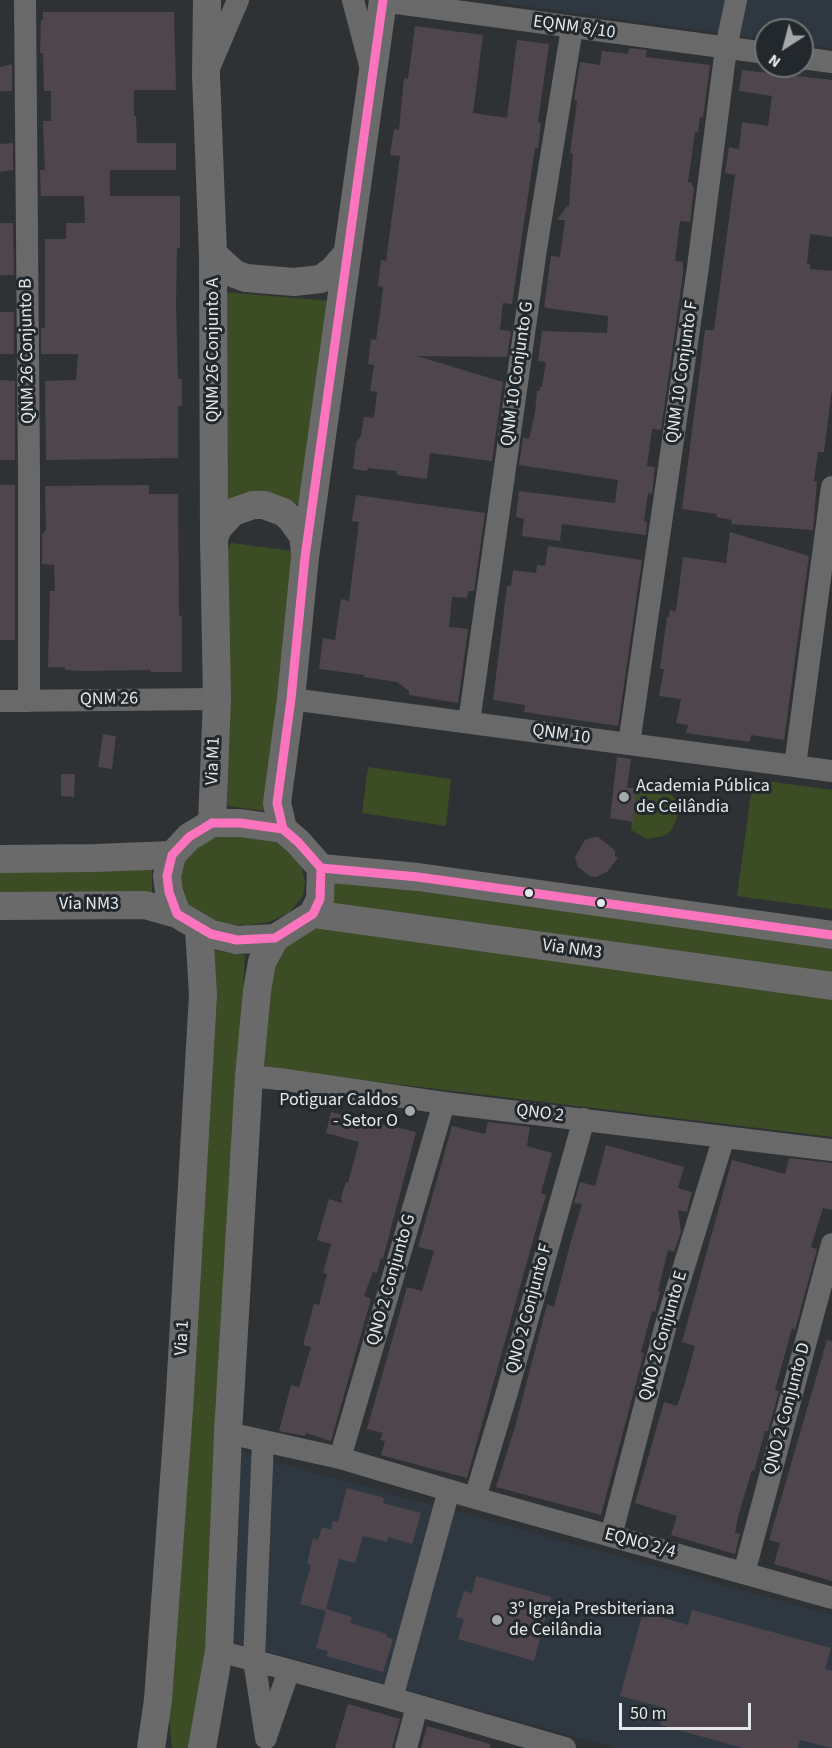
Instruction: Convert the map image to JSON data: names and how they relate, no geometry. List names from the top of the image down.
{
  "streets": {
    "main road": [
      "QNM 26 Conjunto A",
      "Via M1",
      "Via NM3",
      "Via 1"
    ],
    "street": [
      "EQNM 8/10",
      "QNM 26 Conjunto B",
      "QNM 10 Conjunto F",
      "QNM 10 Conjunto G",
      "QNM 26",
      "QNM 10",
      "QNO 2",
      "QNO 2 Conjunto G",
      "QNO 2 Conjunto F",
      "QNO 2 Conjunto E",
      "QNO 2 Conjunto D",
      "EQNO 2/4"
    ]
  },
  "crossings": [
    ["EQNM 8/10", "QNM 10 Conjunto F"],
    ["EQNM 8/10", "QNM 10 Conjunto G"],
    ["QNM 26 Conjunto A", "QNM 26"],
    ["QNM 26 Conjunto A", "Via M1"],
    ["QNM 26 Conjunto B", "QNM 26"],
    ["QNM 10 Conjunto F", "QNM 10"],
    ["QNM 10 Conjunto G", "QNM 10"],
    ["QNM 26", "Via M1"],
    ["Via M1", "Via NM3"],
    ["Via M1", "Via 1"],
    ["Via NM3", "Via 1"],
    ["QNO 2", "QNO 2 Conjunto G"],
    ["QNO 2", "QNO 2 Conjunto F"],
    ["QNO 2", "QNO 2 Conjunto E"],
    ["QNO 2 Conjunto G", "EQNO 2/4"],
    ["QNO 2 Conjunto F", "EQNO 2/4"],
    ["QNO 2 Conjunto E", "EQNO 2/4"],
    ["QNO 2 Conjunto D", "EQNO 2/4"]
  ],
  "places": ["Academia Pública de Ceilândia", "Potiguar Caldos - Setor O", "3º Igreja Presbiteriana de Ceilândia"],
  "scale_bar": "50 m",
  "north": "bottom left"
}
